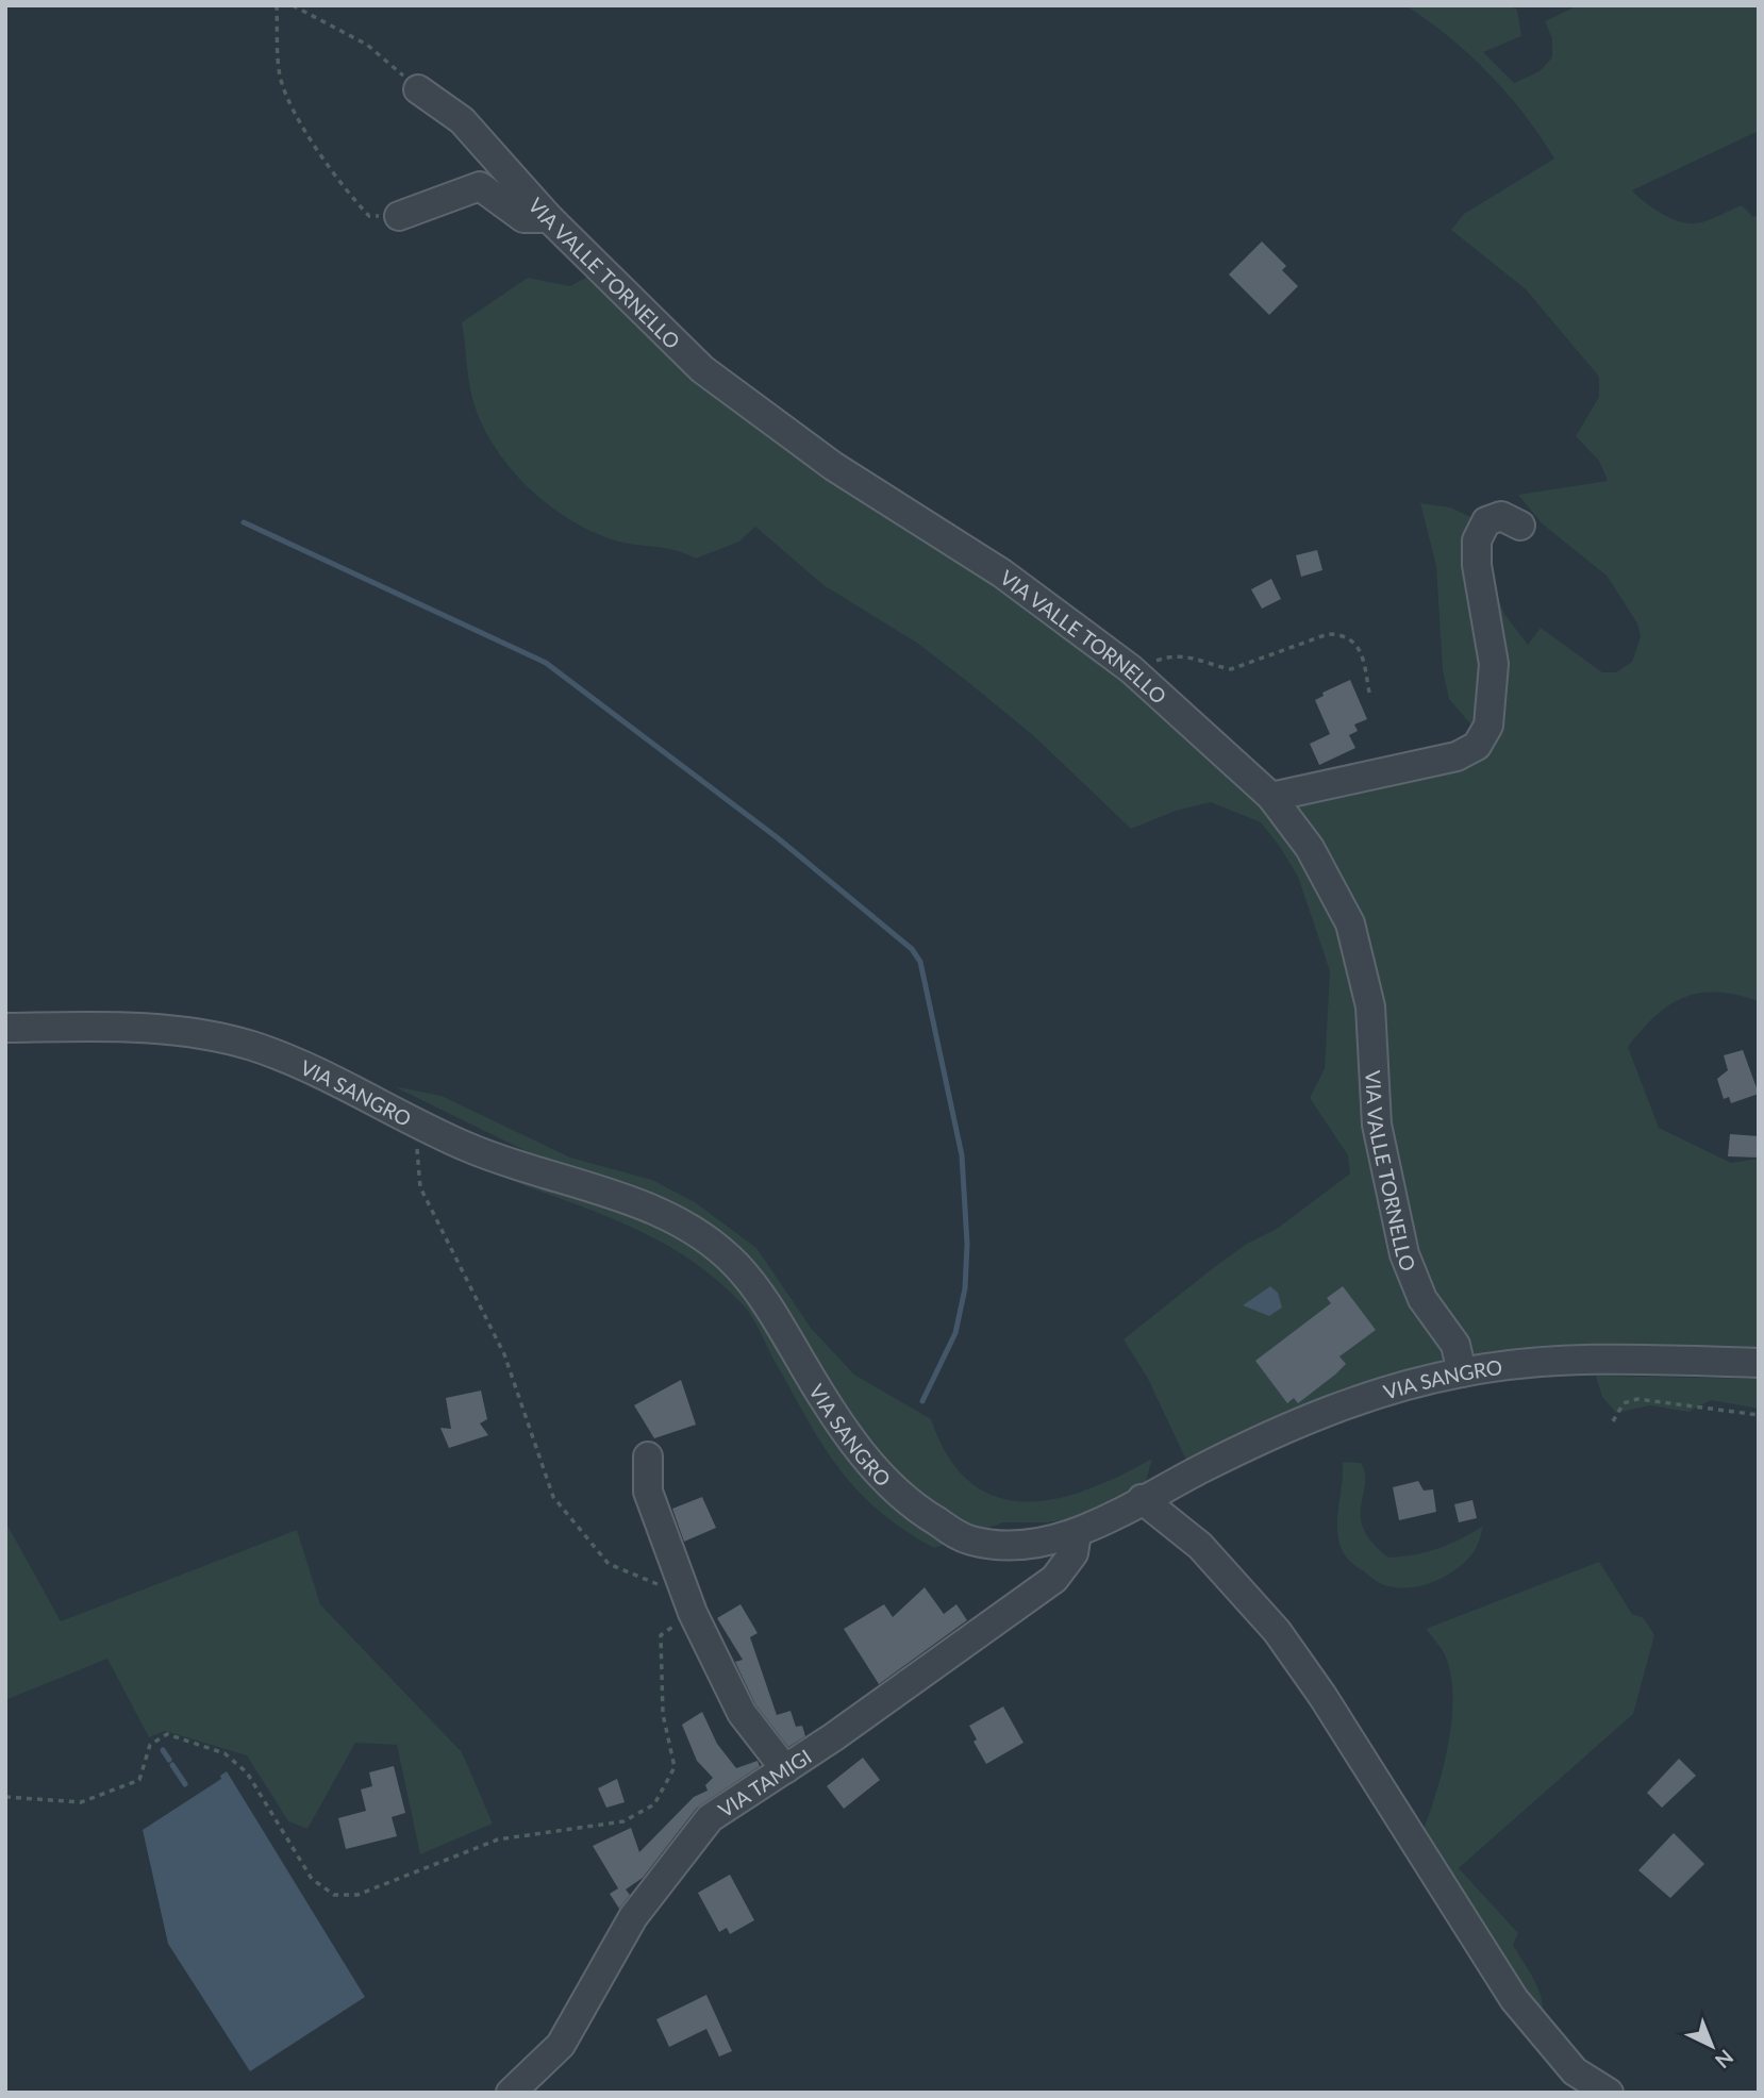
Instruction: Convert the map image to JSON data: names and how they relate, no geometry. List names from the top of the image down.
{
  "streets": {
    "street": ["VIA VALLE TORNELLO", "VIA SANGRO", "VIA TAMIGI"]
  },
  "crossings": [
    ["VIA VALLE TORNELLO", "VIA SANGRO"],
    ["VIA SANGRO", "VIA TAMIGI"]
  ],
  "north": "bottom right"
}
